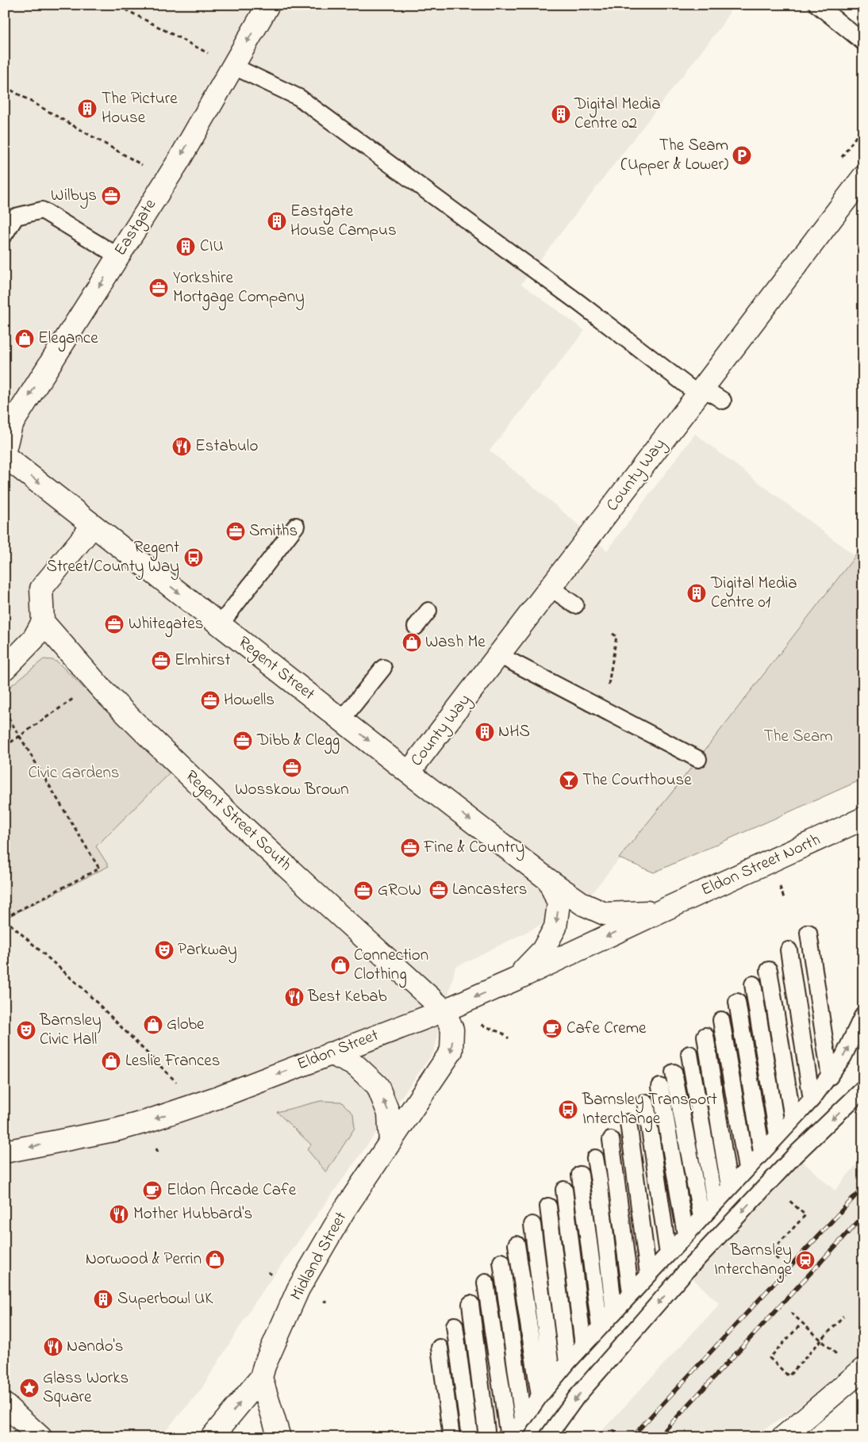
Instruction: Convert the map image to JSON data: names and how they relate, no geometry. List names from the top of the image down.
{
  "streets": {
    "street": [
      "Eastgate",
      "County Way",
      "Regent Street",
      "Regent Street South",
      "Eldon Street North",
      "Eldon Street",
      "Midland Street"
    ]
  },
  "crossings": [
    ["County Way", "Regent Street"],
    ["Regent Street", "Eldon Street North"],
    ["Regent Street", "Eldon Street"],
    ["Regent Street South", "Eldon Street"],
    ["Regent Street South", "Midland Street"],
    ["Eldon Street North", "Eldon Street"],
    ["Eldon Street", "Midland Street"]
  ],
  "one_way": ["Eastgate", "Regent Street", "Eldon Street"],
  "parks": ["The Seam", "Civic Gardens"],
  "places": {
    "building": [
      "The Picture House",
      "Digital Media Centre 02",
      "Eastgate House Campus",
      "CIU",
      "Digital Media Centre 01",
      "NHS",
      "Superbowl UK"
    ],
    "parking": ["The Seam (Upper & Lower)"],
    "office": [
      "Wilbys",
      "Yorkshire Mortgage Company",
      "Smiths",
      "Whitegates",
      "Elmhirst",
      "Howells",
      "Dibb & Clegg",
      "Wosskow Brown",
      "Fine & Country",
      "Lancasters",
      "GROW"
    ],
    "shop": [
      "Elegance",
      "Wash Me",
      "Connection Clothing",
      "Globe",
      "Leslie Frances",
      "Norwood & Perrin"
    ],
    "restaurant": [
      "Estabulo",
      "Best Kebab",
      "Mother Hubbard's",
      "Nando's"
    ],
    "bus stop": ["Regent Street/County Way", "Barnsley Transport Interchange"],
    "bar": ["The Courthouse"],
    "theatre": ["Parkway", "Barnsley Civic Hall"],
    "cafe": ["Cafe Creme", "Eldon Arcade Cafe"],
    "station": ["Barnsley Interchange"],
    "place": ["Glass Works Square"]
  }
}
